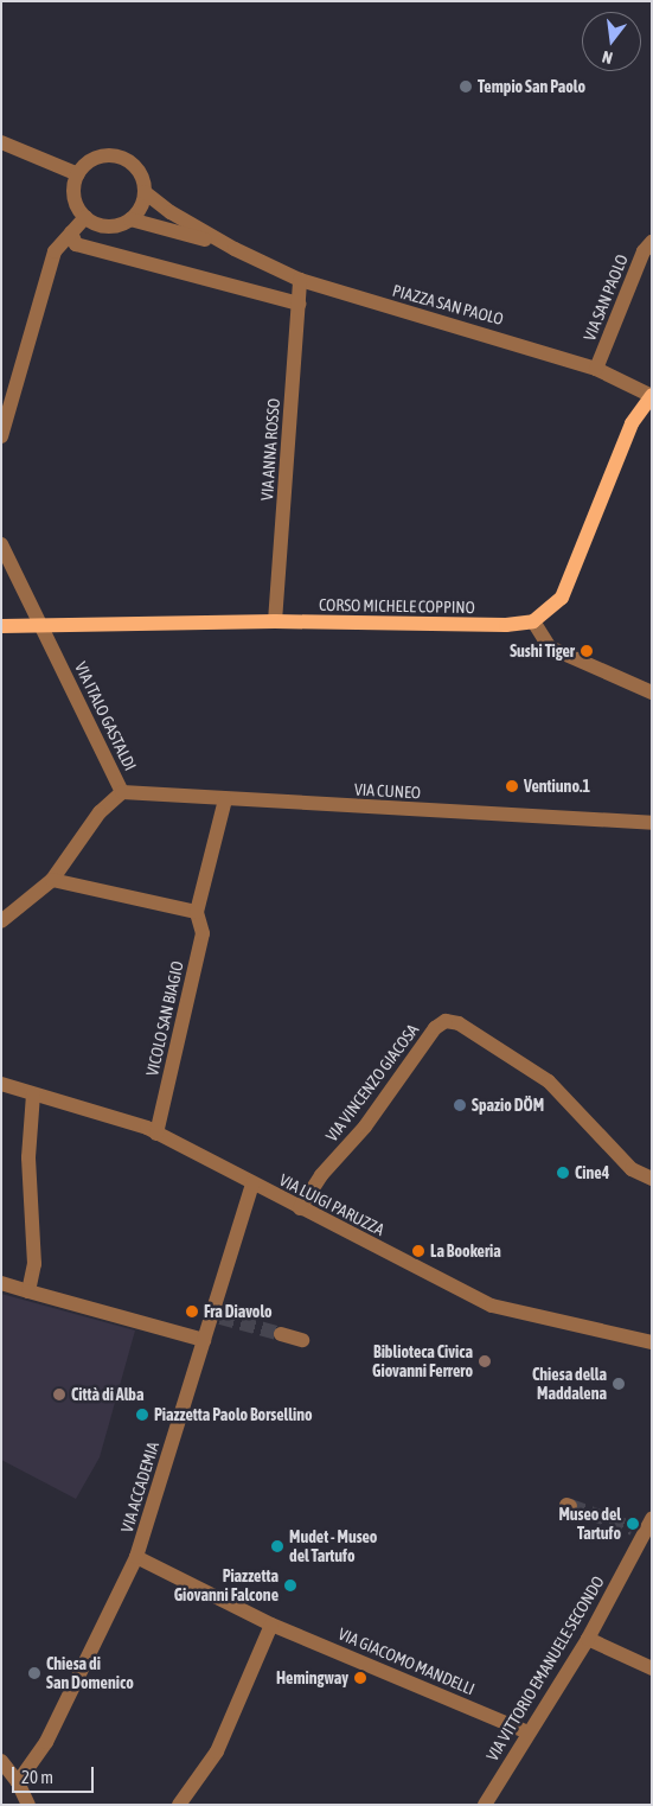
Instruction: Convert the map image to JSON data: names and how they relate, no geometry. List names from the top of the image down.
{
  "streets": {
    "main road": ["CORSO MICHELE COPPINO"],
    "street": [
      "VIA SAN PAOLO",
      "PIAZZA SAN PAOLO",
      "VIA ANNA ROSSO",
      "VIA ITALO GASTALDI",
      "VIA CUNEO",
      "VICOLO SAN BIAGIO",
      "VIA VINCENZO GIACOSA",
      "VIA LUIGI PARUZZA",
      "VIA ACCADEMIA",
      "VIA GIACOMO MANDELLI",
      "VIA VITTORIO EMANUELE SECONDO"
    ]
  },
  "crossings": [
    ["VIA SAN PAOLO", "PIAZZA SAN PAOLO"],
    ["PIAZZA SAN PAOLO", "VIA ANNA ROSSO"],
    ["VIA ANNA ROSSO", "CORSO MICHELE COPPINO"],
    ["CORSO MICHELE COPPINO", "VIA ITALO GASTALDI"],
    ["VIA ITALO GASTALDI", "VIA CUNEO"],
    ["VIA CUNEO", "VICOLO SAN BIAGIO"],
    ["VICOLO SAN BIAGIO", "VIA LUIGI PARUZZA"],
    ["VIA VINCENZO GIACOSA", "VIA LUIGI PARUZZA"],
    ["VIA LUIGI PARUZZA", "VIA ACCADEMIA"],
    ["VIA ACCADEMIA", "VIA GIACOMO MANDELLI"],
    ["VIA GIACOMO MANDELLI", "VIA VITTORIO EMANUELE SECONDO"]
  ],
  "places": [
    "Tempio San Paolo",
    "Sushi Tiger",
    "Ventiuno.1",
    "Spazio DÖM",
    "Cine4",
    "La Bookeria",
    "Fra Diavolo",
    "Biblioteca Civica Giovanni Ferrero",
    "Chiesa della Maddalena",
    "Città di Alba",
    "Piazzetta Paolo Borsellino",
    "Museo del Tartufo",
    "Mudet - Museo del Tartufo",
    "Piazzetta Giovanni Falcone",
    "Chiesa di San Domenico",
    "Hemingway"
  ],
  "scale_bar": "20 m",
  "north": "bottom"
}
